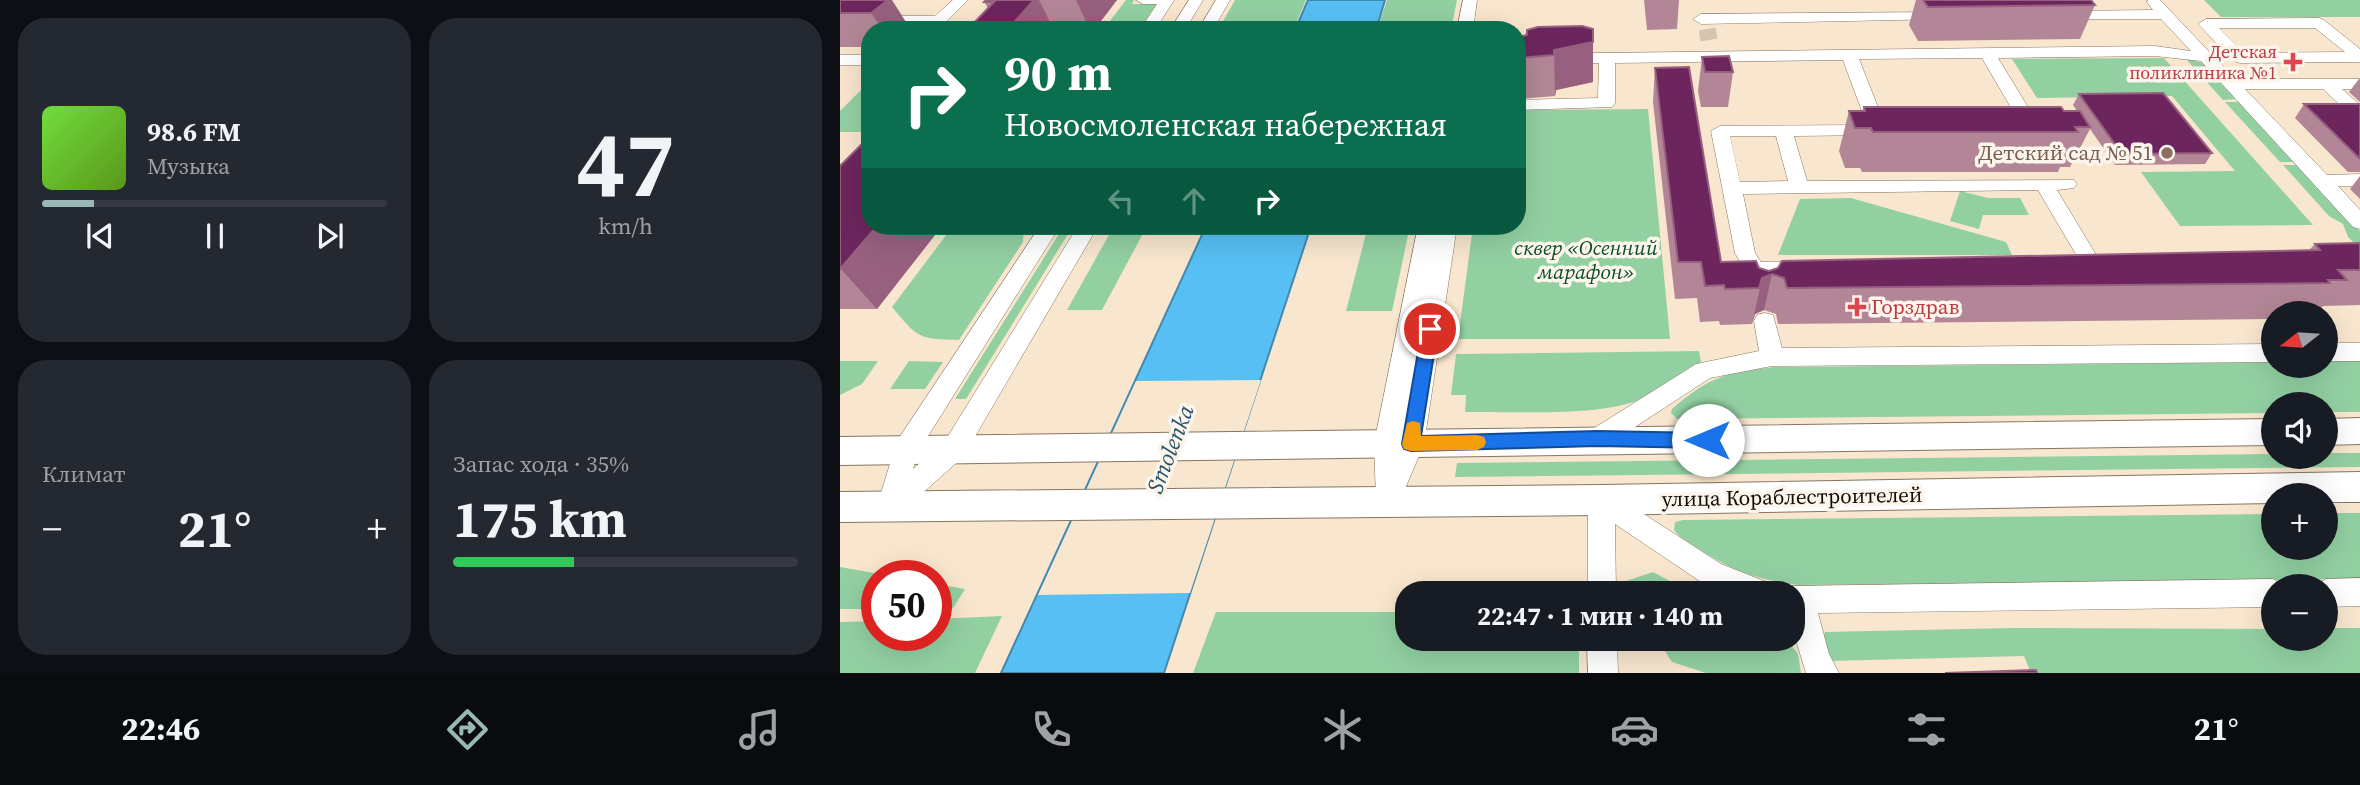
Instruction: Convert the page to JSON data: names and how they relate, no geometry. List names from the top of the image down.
{
  "streets": {
    "main road": ["улица Кораблестроителей"]
  },
  "water": ["Smolenka"],
  "parks": ["сквер «Осенний марафон»"],
  "places": {
    "health": ["Детская поликлиника №1", "Горздрав"],
    "other": ["Детский сад № 51"]
  },
  "north": "left",
  "page": {
    "tile": [
      ["47", "km/h"],
      "Климат",
      ["Запас хода · 35%", "175 km"]
    ],
    "turn": ["90 m", "Новосмоленская набережная"],
    "song": ["98.6 FM", "Музыка"],
    "map_buttons": ["+", "−"],
    "heat": ["−", "21°", "+"],
    "limit": "50",
    "trip": "22:47 · 1 мин · 140 m",
    "tabs": ["22:46", "21°"]
  }
}
